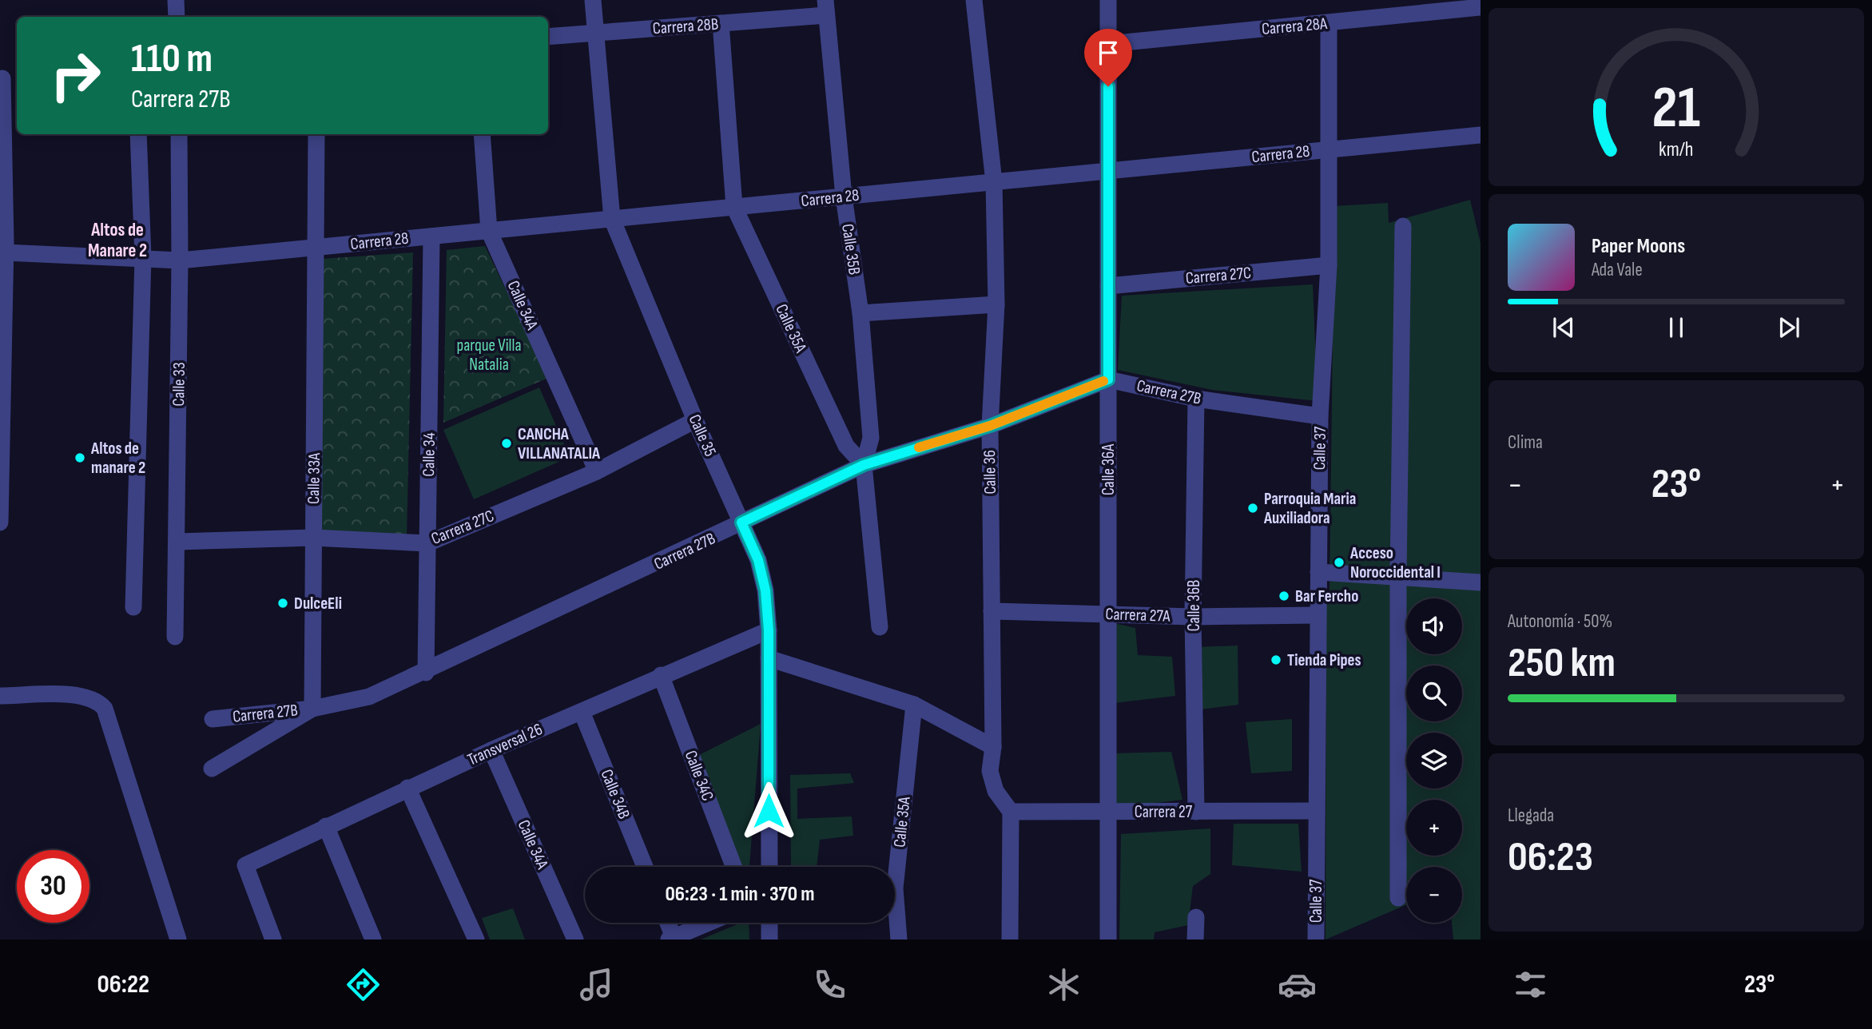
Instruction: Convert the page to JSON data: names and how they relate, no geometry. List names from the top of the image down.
{
  "streets": {
    "street": [
      "Carrera 28B",
      "Carrera 28A",
      "Carrera 28",
      "Calle 35B",
      "Carrera 27C",
      "Calle 34A",
      "Calle 35A",
      "Calle 33",
      "Carrera 27B",
      "Calle 35",
      "Calle 37",
      "Calle 34",
      "Calle 36A",
      "Calle 36",
      "Calle 33A",
      "Calle 36B",
      "Carrera 27A",
      "Transversal 26",
      "Calle 34C",
      "Calle 34B",
      "Carrera 27"
    ]
  },
  "crossings": [
    ["Carrera 28B", "Calle 35B"],
    ["Carrera 28B", "Calle 35A"],
    ["Carrera 28B", "Calle 35"],
    ["Carrera 28A", "Calle 37"],
    ["Carrera 28A", "Calle 36A"],
    ["Carrera 28", "Calle 35B"],
    ["Carrera 28", "Calle 34A"],
    ["Carrera 28", "Calle 35A"],
    ["Carrera 28", "Calle 33"],
    ["Carrera 28", "Calle 35"],
    ["Carrera 28", "Calle 37"],
    ["Carrera 28", "Calle 34"],
    ["Carrera 28", "Calle 36A"],
    ["Carrera 28", "Calle 36"],
    ["Carrera 28", "Calle 33A"],
    ["Calle 35B", "Calle 35A"],
    ["Calle 35B", "Carrera 27B"],
    ["Carrera 27C", "Calle 34A"],
    ["Carrera 27C", "Calle 33"],
    ["Carrera 27C", "Calle 35"],
    ["Carrera 27C", "Calle 37"],
    ["Carrera 27C", "Calle 34"],
    ["Carrera 27C", "Calle 36A"],
    ["Carrera 27C", "Calle 33A"],
    ["Calle 34A", "Transversal 26"],
    ["Calle 35A", "Carrera 27B"],
    ["Carrera 27B", "Calle 35"],
    ["Carrera 27B", "Calle 37"],
    ["Carrera 27B", "Calle 34"],
    ["Carrera 27B", "Calle 36A"],
    ["Carrera 27B", "Calle 36"],
    ["Carrera 27B", "Calle 33A"],
    ["Carrera 27B", "Calle 36B"],
    ["Calle 35", "Transversal 26"],
    ["Calle 37", "Carrera 27A"],
    ["Calle 37", "Carrera 27"],
    ["Calle 36A", "Carrera 27A"],
    ["Calle 36A", "Carrera 27"],
    ["Calle 36", "Carrera 27A"],
    ["Calle 36", "Carrera 27"],
    ["Calle 36B", "Carrera 27A"],
    ["Calle 36B", "Carrera 27"],
    ["Transversal 26", "Calle 34C"],
    ["Transversal 26", "Calle 34B"]
  ],
  "districts": ["Altos de Manare 2"],
  "parks": ["parque Villa Natalia"],
  "places": [
    "CANCHA VILLANATALIA",
    "Altos de manare 2",
    "Parroquia Maria Auxiliadora",
    "Acceso Noroccidental I",
    "Bar Fercho",
    "DulceEli",
    "Tienda Pipes"
  ],
  "page": {
    "turn": ["110 m", "Carrera 27B"],
    "song": ["Paper Moons", "Ada Vale"],
    "tile": [
      "Clima",
      ["Autonomía · 50%", "250 km"],
      ["Llegada", "06:23"]
    ],
    "heat": ["−", "23°", "+"],
    "map_buttons": ["+", "−"],
    "limit": "30",
    "trip": "06:23 · 1 min · 370 m",
    "tabs": ["06:22", "23°"],
    "gauge": ["21", "km/h"]
  }
}
